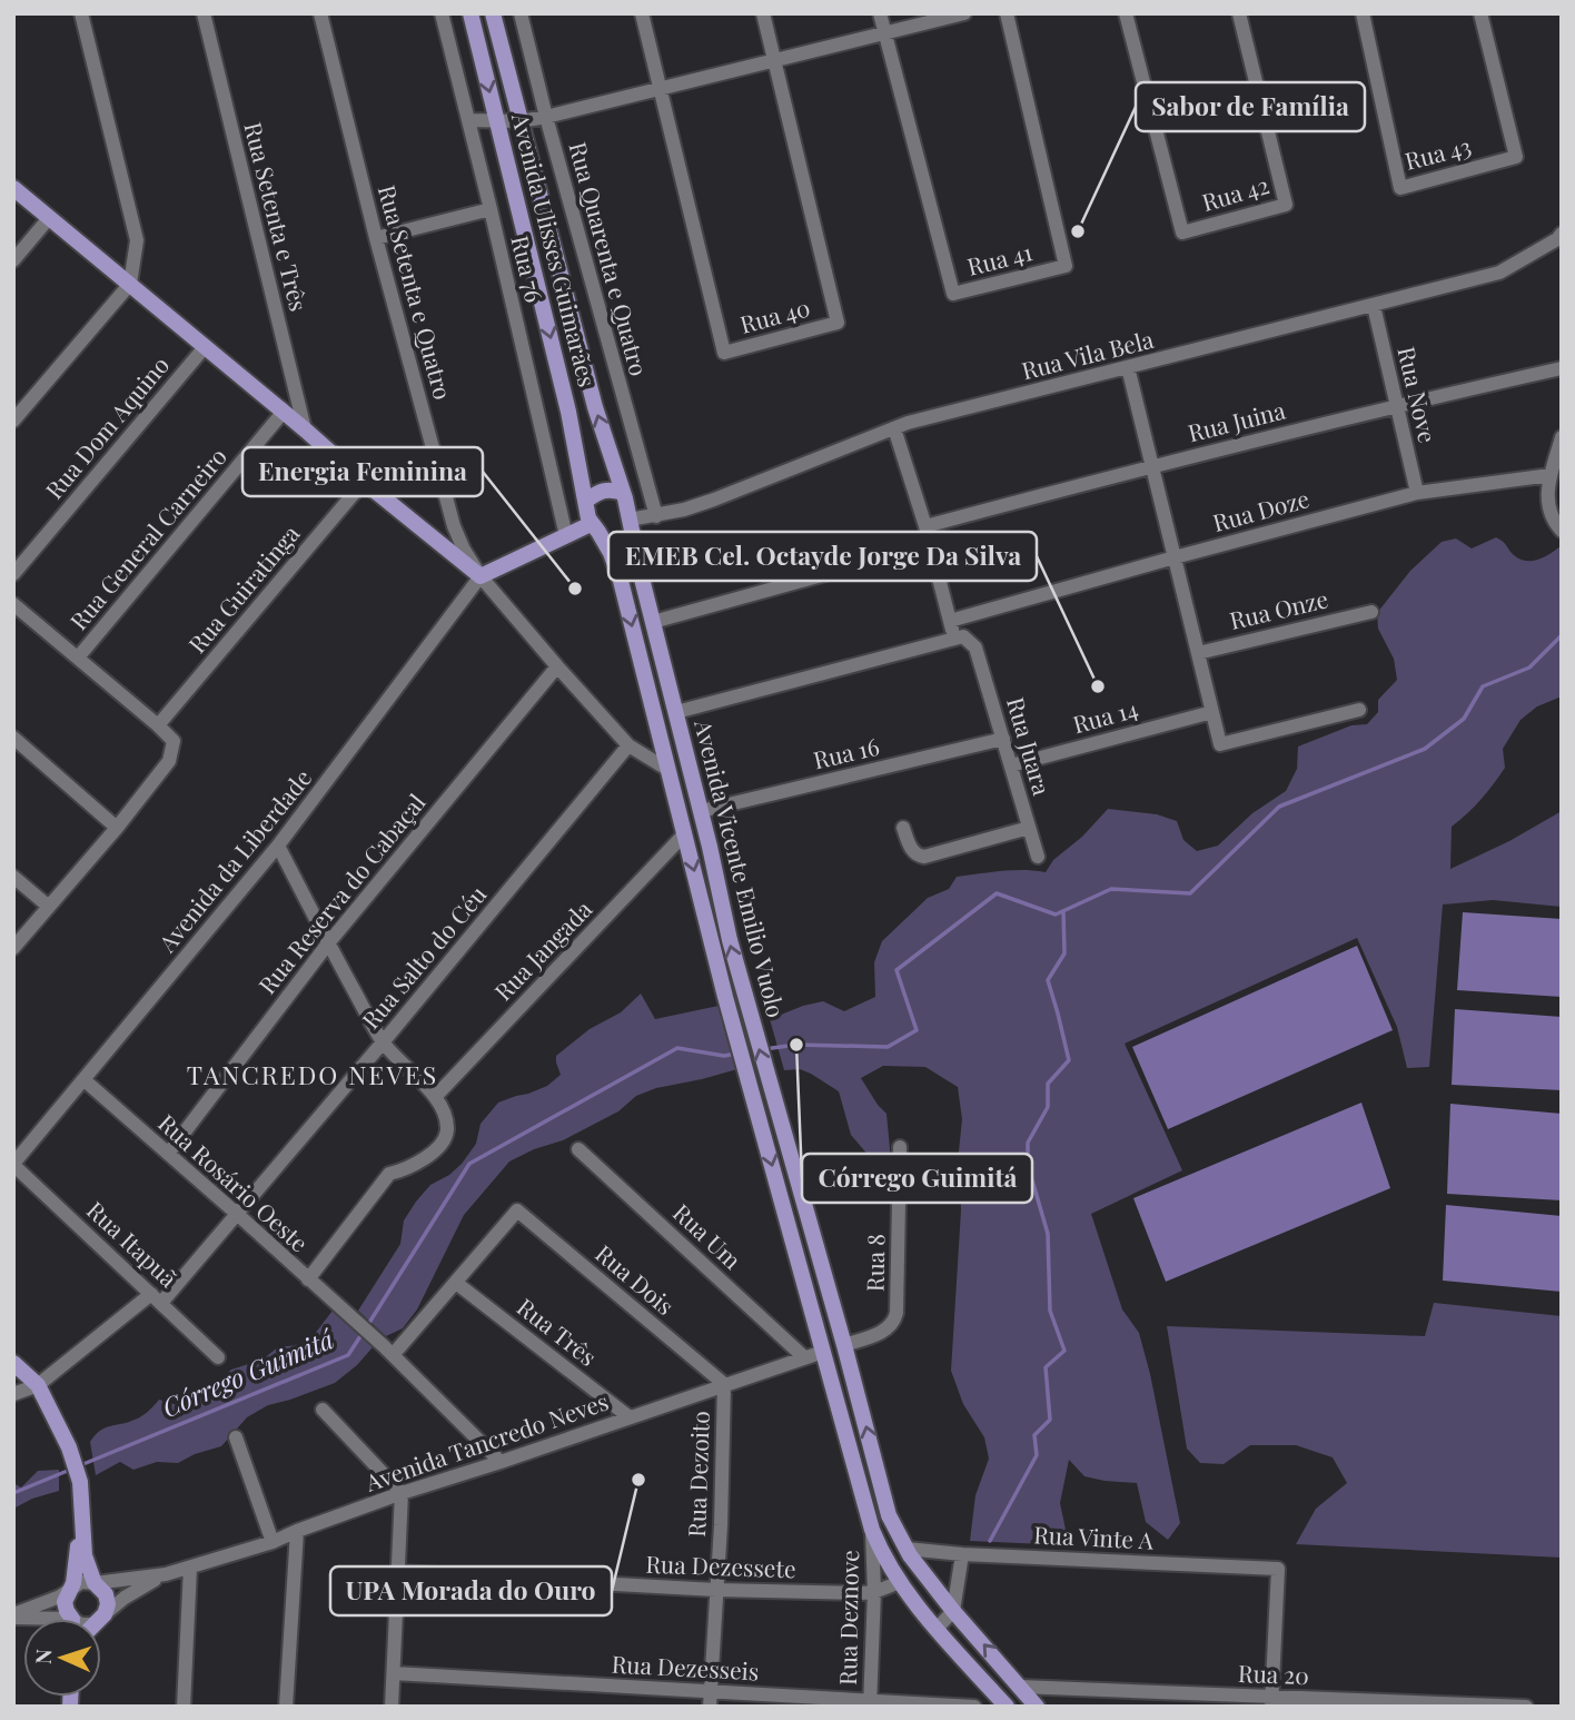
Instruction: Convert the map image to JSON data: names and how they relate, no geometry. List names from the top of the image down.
{
  "streets": {
    "main road": ["Avenida Ulisses Guimarães", "Avenida Vicente Emilio Vuolo"],
    "street": [
      "Rua 43",
      "Rua 42",
      "Rua Setenta e Três",
      "Rua Quarenta e Quatro",
      "Rua 41",
      "Rua 76",
      "Rua Setenta e Quatro",
      "Rua 40",
      "Rua Vila Bela",
      "Rua Nove",
      "Rua Juina",
      "Rua Dom Aquino",
      "Rua Doze",
      "Rua General Carneiro",
      "Rua Guiratinga",
      "Rua Onze",
      "Rua 14",
      "Rua Juara",
      "Rua 16",
      "Avenida da Liberdade",
      "Rua Reserva do Cabaçal",
      "Rua Jangada",
      "Rua Salto do Céu",
      "Rua Rosário Oeste",
      "Rua Um",
      "Rua Itapuã",
      "Rua 8",
      "Rua Dois",
      "Rua Três",
      "Avenida Tancredo Neves",
      "Rua Dezoito",
      "Rua Vinte A",
      "Rua Dezessete",
      "Rua Deznove",
      "Rua Dezesseis",
      "Rua 20"
    ]
  },
  "crossings": [
    ["Avenida Ulisses Guimarães", "Rua Vila Bela"],
    ["Avenida Ulisses Guimarães", "Avenida Vicente Emilio Vuolo"],
    ["Rua Quarenta e Quatro", "Rua Vila Bela"],
    ["Rua Setenta e Quatro", "Avenida da Liberdade"],
    ["Rua Setenta e Quatro", "Avenida Vicente Emilio Vuolo"],
    ["Rua Setenta e Quatro", "Rua Reserva do Cabaçal"],
    ["Rua Setenta e Quatro", "Rua Salto do Céu"],
    ["Rua Vila Bela", "Rua Nove"],
    ["Rua Vila Bela", "Avenida Vicente Emilio Vuolo"],
    ["Rua Nove", "Rua Juina"],
    ["Rua Nove", "Rua Doze"],
    ["Rua 14", "Rua Juara"],
    ["Rua Juara", "Rua 16"],
    ["Rua 16", "Avenida Vicente Emilio Vuolo"],
    ["Avenida da Liberdade", "Rua Rosário Oeste"],
    ["Avenida da Liberdade", "Rua Itapuã"],
    ["Avenida Vicente Emilio Vuolo", "Rua Jangada"],
    ["Avenida Vicente Emilio Vuolo", "Rua 8"],
    ["Avenida Vicente Emilio Vuolo", "Avenida Tancredo Neves"],
    ["Avenida Vicente Emilio Vuolo", "Rua Vinte A"],
    ["Avenida Vicente Emilio Vuolo", "Rua Dezessete"],
    ["Avenida Vicente Emilio Vuolo", "Rua Deznove"],
    ["Avenida Vicente Emilio Vuolo", "Rua 20"],
    ["Rua Reserva do Cabaçal", "Rua Rosário Oeste"],
    ["Rua Salto do Céu", "Rua Rosário Oeste"],
    ["Rua Salto do Céu", "Rua Itapuã"],
    ["Rua Um", "Avenida Tancredo Neves"],
    ["Rua Dois", "Rua Três"],
    ["Rua Dois", "Avenida Tancredo Neves"],
    ["Rua Dois", "Rua Dezoito"],
    ["Rua Três", "Avenida Tancredo Neves"],
    ["Avenida Tancredo Neves", "Rua Dezoito"],
    ["Rua Dezoito", "Rua Dezessete"],
    ["Rua Dezoito", "Rua Dezesseis"],
    ["Rua Vinte A", "Rua 20"],
    ["Rua Dezessete", "Rua Deznove"],
    ["Rua Deznove", "Rua Dezesseis"]
  ],
  "districts": ["TANCREDO NEVES"],
  "water": ["Córrego Guimitá"],
  "places": [
    "Sabor de Família",
    "Energia Feminina",
    "EMEB Cel. Octayde Jorge Da Silva",
    "Córrego Guimitá",
    "UPA Morada do Ouro"
  ],
  "north": "left"
}
